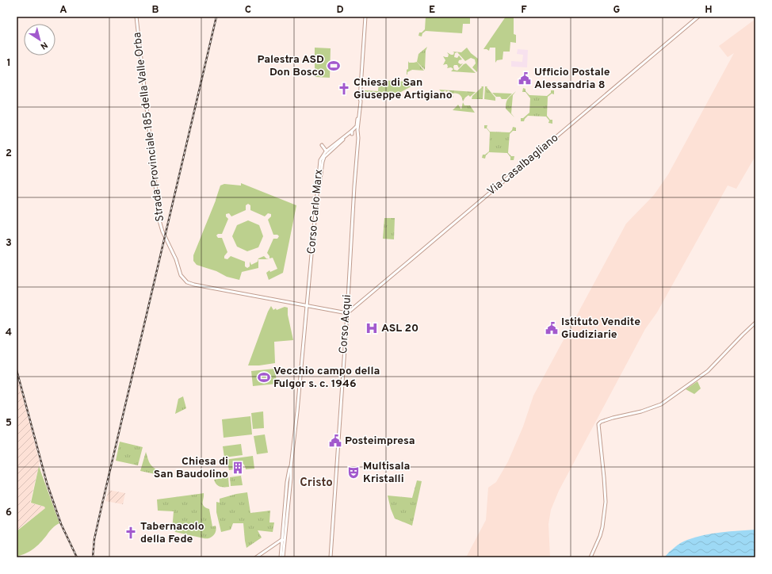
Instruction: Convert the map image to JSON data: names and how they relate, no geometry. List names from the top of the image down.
{
  "streets": {
    "main road": [
      "Strada Provinciale 185 della Valle Orba",
      "Via Casalbagliano",
      "Corso Carlo Marx",
      "Corso Acqui"
    ]
  },
  "crossings": [
    ["Strada Provinciale 185 della Valle Orba", "Via Casalbagliano"],
    ["Strada Provinciale 185 della Valle Orba", "Corso Carlo Marx"],
    ["Strada Provinciale 185 della Valle Orba", "Corso Acqui"],
    ["Via Casalbagliano", "Corso Acqui"],
    ["Corso Carlo Marx", "Corso Acqui"]
  ],
  "districts": ["Cristo"],
  "places": {
    "sports": ["Palestra ASD Don Bosco", "Vecchio campo della Fulgor s. c. 1946"],
    "public building": ["Ufficio Postale Alessandria 8", "Istituto Vendite Giudiziarie", "Posteimpresa"],
    "church": ["Chiesa di San Giuseppe Artigiano", "Tabernacolo della Fede"],
    "hospital": ["ASL 20"],
    "building": ["Chiesa di San Baudolino"],
    "theatre": ["Multisala Kristalli"]
  },
  "north": "bottom right",
  "grid": {
    "columns": [
      "A",
      "B",
      "C",
      "D",
      "E",
      "F",
      "G",
      "H"
    ],
    "rows": [
      "1",
      "2",
      "3",
      "4",
      "5",
      "6"
    ]
  }
}
